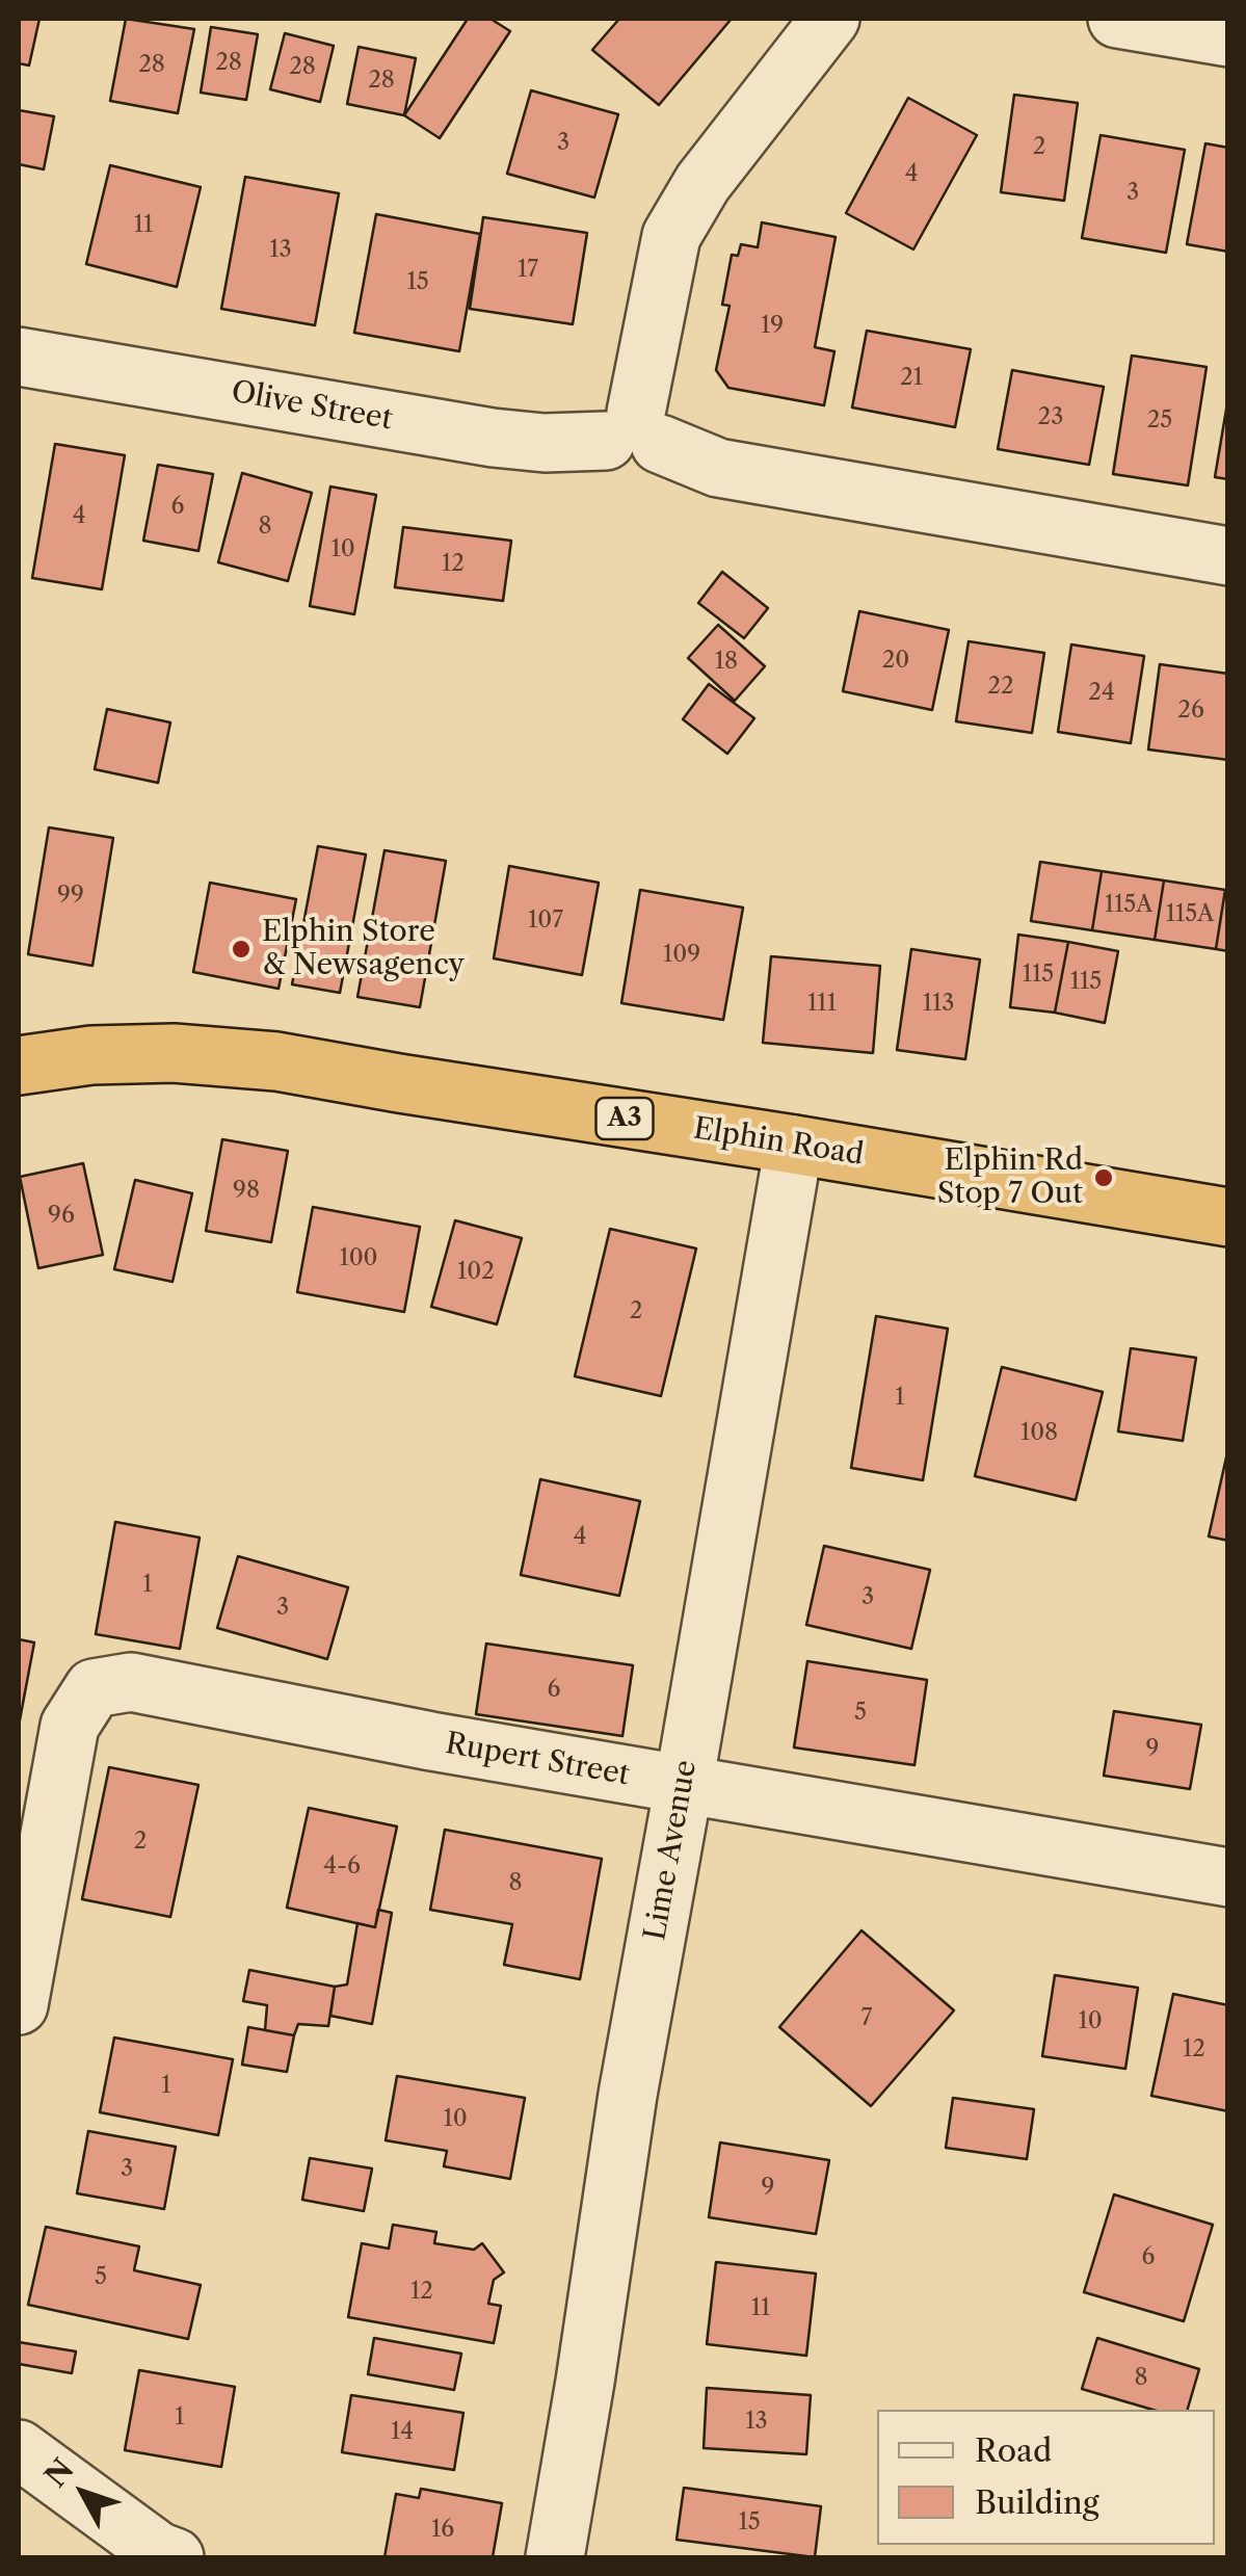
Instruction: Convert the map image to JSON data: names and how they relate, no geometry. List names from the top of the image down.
{
  "streets": {
    "highway": ["A3", "Elphin Road"],
    "street": ["Olive Street", "Rupert Street", "Lime Avenue"]
  },
  "crossings": [
    ["Elphin Road", "Lime Avenue"],
    ["Rupert Street", "Lime Avenue"]
  ],
  "places": ["Elphin Store & Newsagency", "Elphin Rd Stop 7 Out"],
  "house_numbers": [
    "28",
    "28",
    "28",
    "28",
    "3",
    "2",
    "4",
    "3",
    "11",
    "13",
    "17",
    "15",
    "19",
    "21",
    "23",
    "25",
    "6",
    "4",
    "8",
    "10",
    "12",
    "20",
    "18",
    "22",
    "24",
    "26",
    "99",
    "115A",
    "115A",
    "107",
    "109",
    "115",
    "115",
    "111",
    "113",
    "98",
    "96",
    "100",
    "102",
    "2",
    "1",
    "108",
    "4",
    "1",
    "3",
    "3",
    "6",
    "5",
    "9",
    "2",
    "4-6",
    "8",
    "7",
    "10",
    "12",
    "1",
    "10",
    "3",
    "9",
    "6",
    "5",
    "12",
    "11",
    "8",
    "1",
    "13",
    "14",
    "15",
    "16"
  ],
  "legend": ["Road", "Building"],
  "north": "top left"
}
